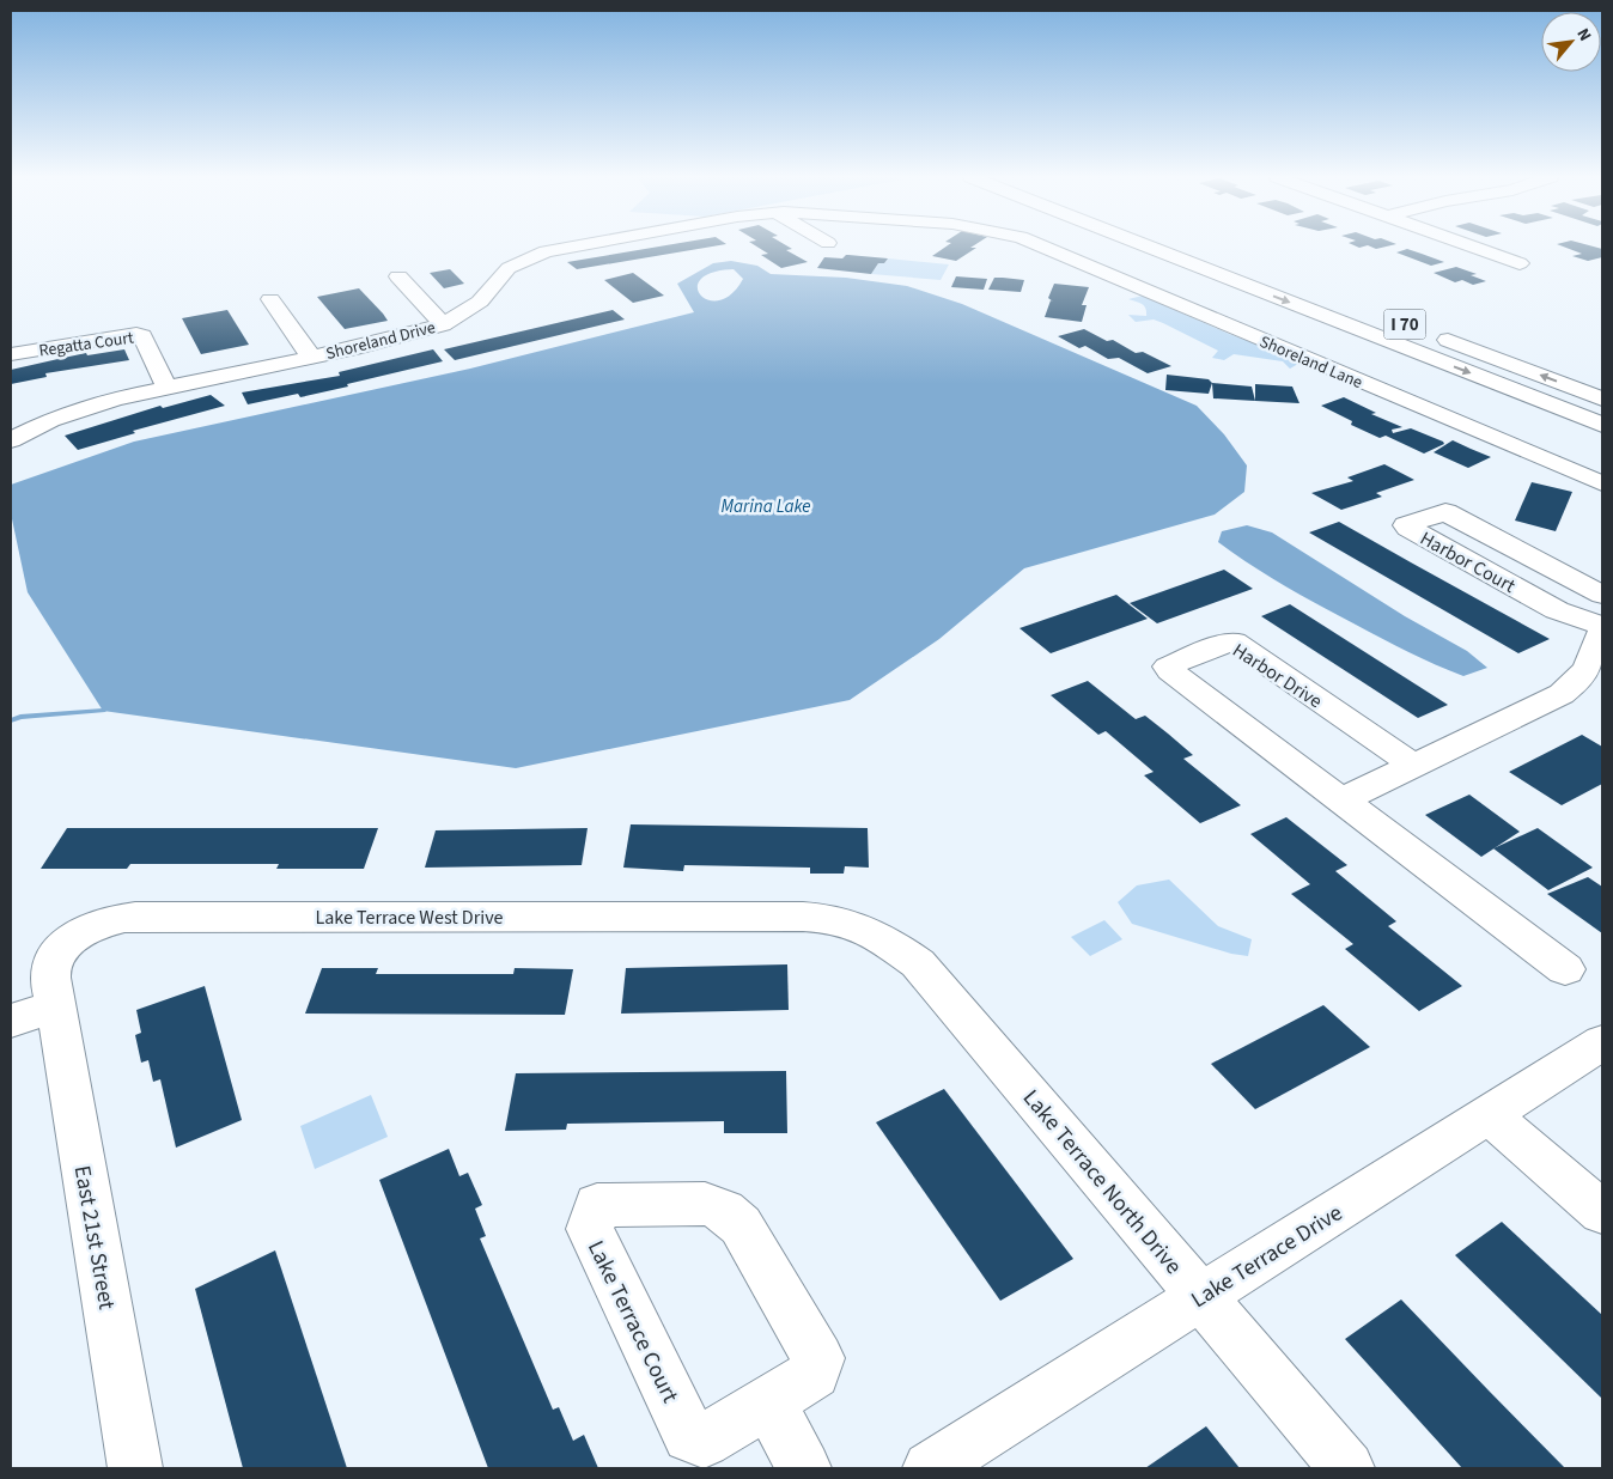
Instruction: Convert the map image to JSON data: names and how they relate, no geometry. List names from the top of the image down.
{
  "streets": {
    "main road": [
      "I 70",
      "Shoreland Drive",
      "Regatta Court",
      "Shoreland Lane",
      "Harbor Court",
      "Harbor Drive",
      "Lake Terrace West Drive",
      "Lake Terrace North Drive",
      "East 21st Street",
      "Lake Terrace Drive",
      "Lake Terrace Court"
    ]
  },
  "crossings": [
    ["Shoreland Drive", "Regatta Court"],
    ["Lake Terrace West Drive", "Lake Terrace North Drive"],
    ["Lake Terrace West Drive", "East 21st Street"],
    ["Lake Terrace North Drive", "Lake Terrace Drive"]
  ],
  "water": ["Marina Lake"],
  "north": "top right"
}
